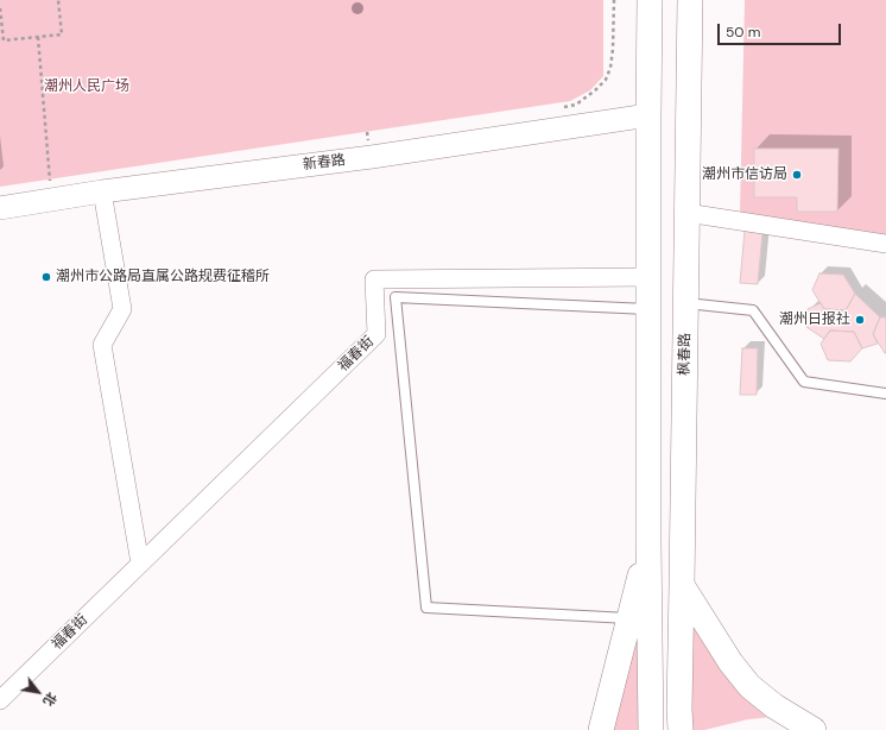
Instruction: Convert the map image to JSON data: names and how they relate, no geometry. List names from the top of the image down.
{
  "streets": {
    "main road": ["枫春路"],
    "street": ["新春路", "福春街"]
  },
  "parks": ["潮州人民广场"],
  "places": ["潮州市信访局", "潮州市公路局直属公路规费征稽所", "潮州日报社"],
  "scale_bar": "50 m",
  "north": "bottom right"
}
